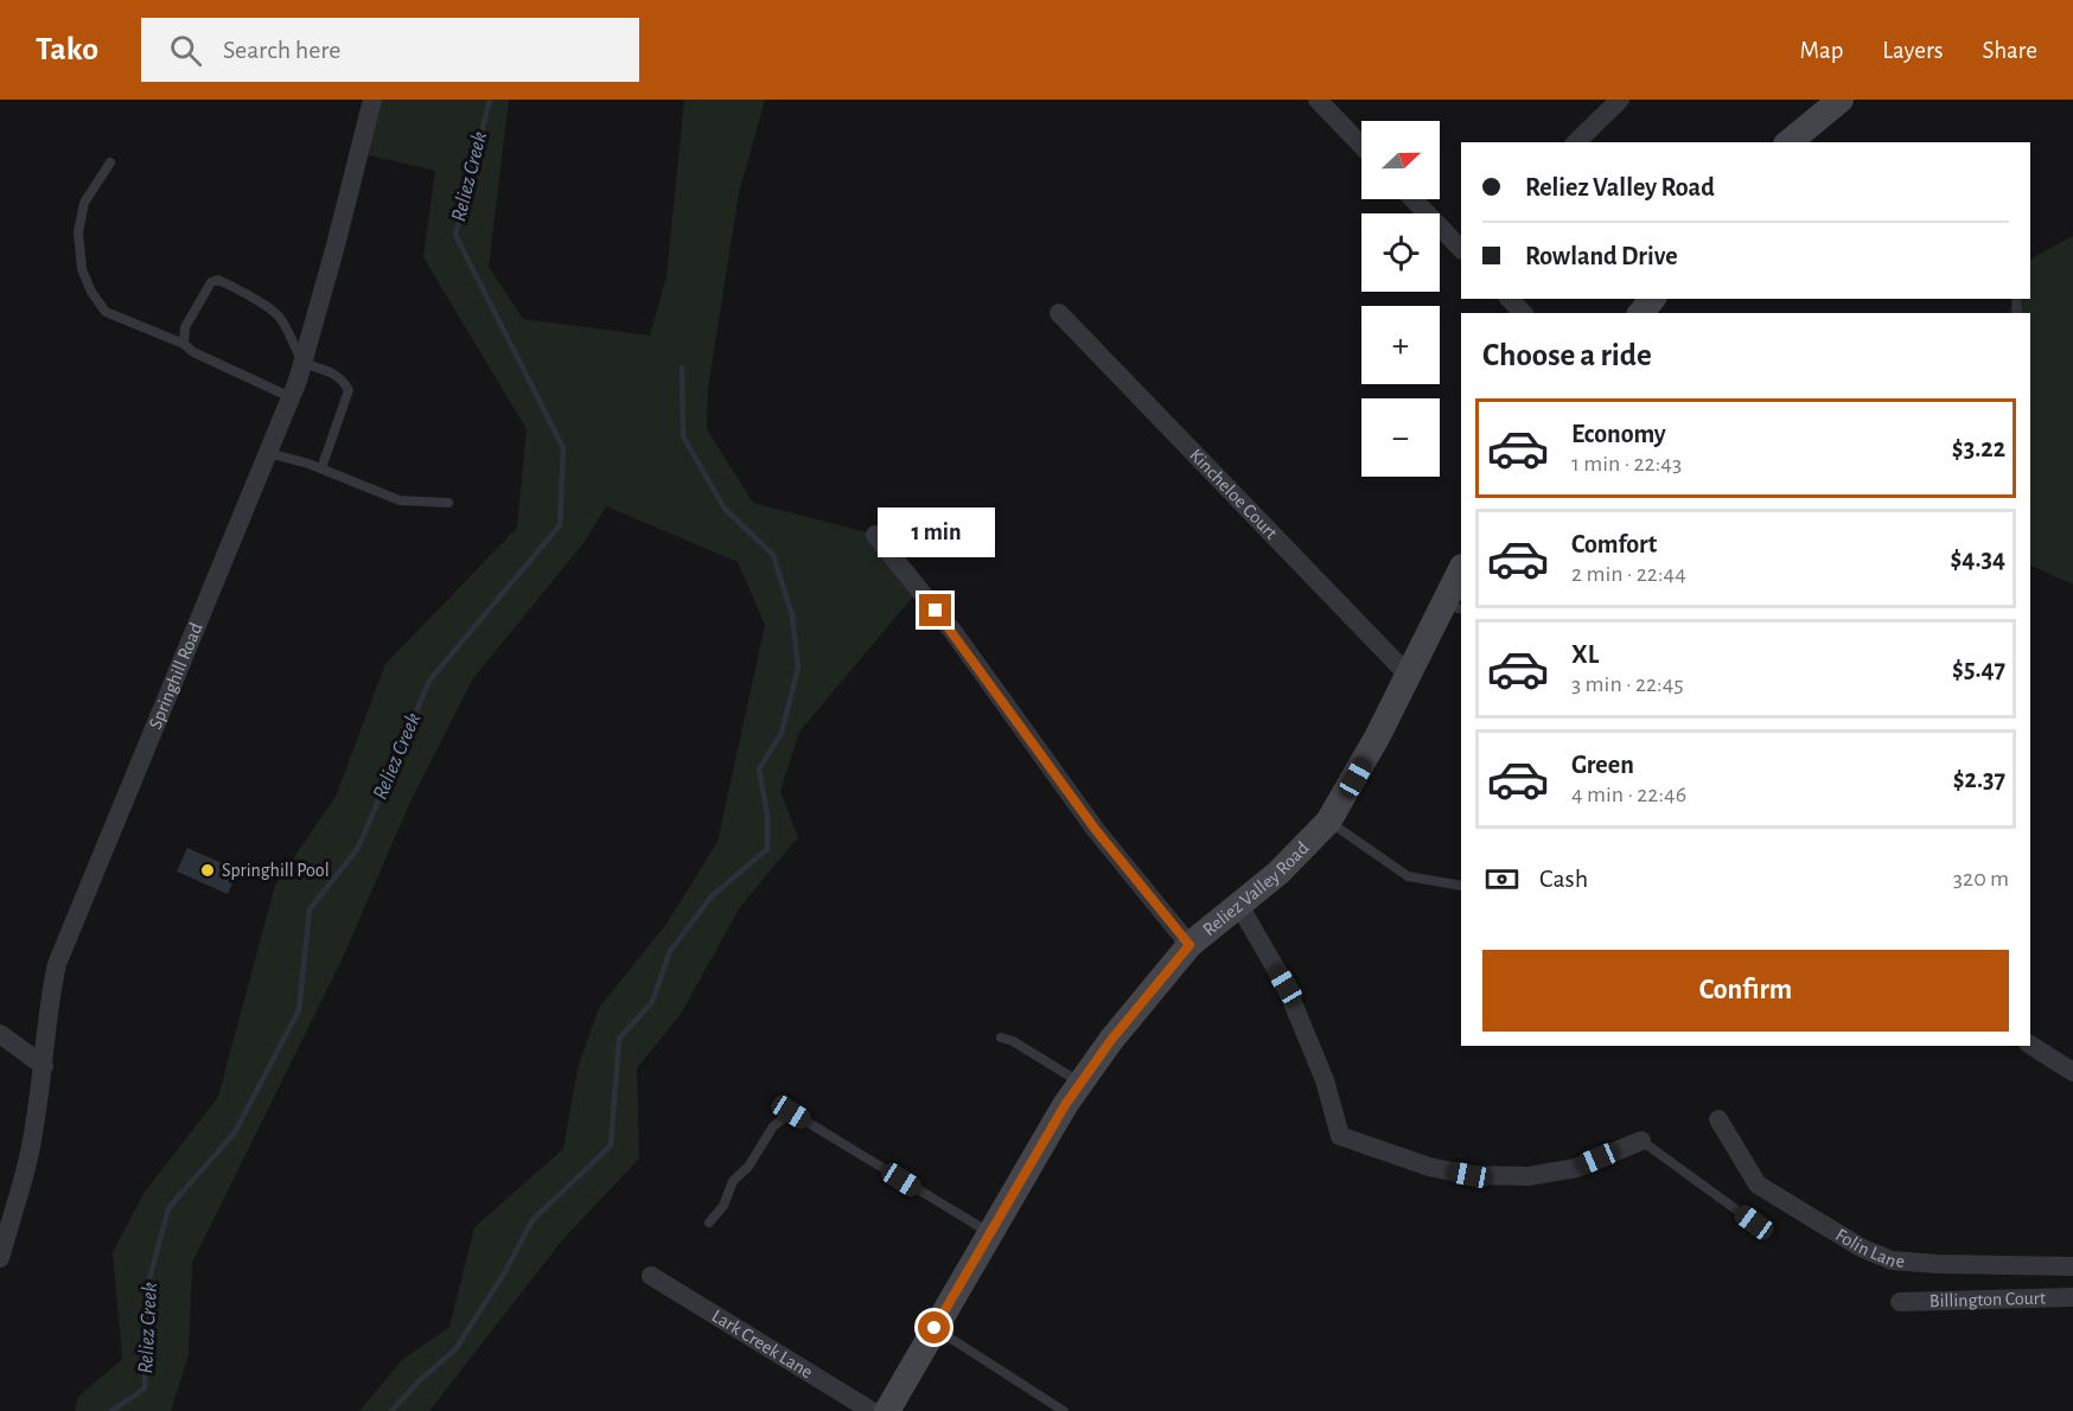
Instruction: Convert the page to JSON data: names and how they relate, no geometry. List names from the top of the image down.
{
  "streets": {
    "main road": ["Reliez Valley Road"],
    "street": [
      "Kincheloe Court",
      "Springhill Road",
      "Folin Lane",
      "Billington Court",
      "Lark Creek Lane"
    ]
  },
  "crossings": [
    ["Kincheloe Court", "Reliez Valley Road"]
  ],
  "water": ["Reliez Creek"],
  "places": ["Springhill Pool"],
  "north": "right",
  "page": {
    "header": "Tako",
    "search": "Search here",
    "nav": ["Map", "Layers", "Share"],
    "map_buttons": ["+", "−"],
    "banner": ["Reliez Valley Road", "Rowland Drive"],
    "heading": "Choose a ride",
    "list": [
      {
        "name": "Economy",
        "note": "1 min · 22:43",
        "value": "$3.22"
      },
      {
        "name": "Comfort",
        "note": "2 min · 22:44",
        "value": "$4.34"
      },
      {
        "name": "XL",
        "note": "3 min · 22:45",
        "value": "$5.47"
      },
      {
        "name": "Green",
        "note": "4 min · 22:46",
        "value": "$2.37"
      }
    ],
    "bubble": "1 min",
    "pay": ["Cash", "320 m"],
    "buttons": "Confirm"
  }
}
